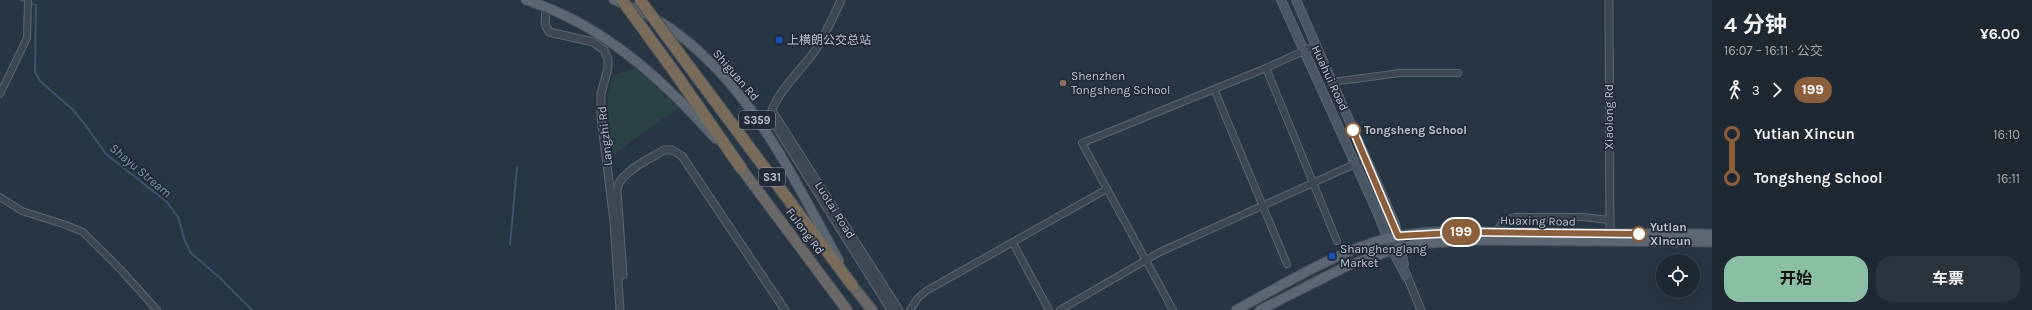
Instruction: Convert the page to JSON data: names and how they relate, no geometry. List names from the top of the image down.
{
  "streets": {
    "highway": ["S31", "Fulong Rd"],
    "main road": [
      "Shiguan Rd",
      "Huahui Road",
      "S359",
      "Huaxing Road"
    ],
    "street": ["Xiaolong Rd", "Langzhi Rd", "Luotai Road"]
  },
  "crossings": [
    ["Shiguan Rd", "S31"],
    ["Huahui Road", "Huaxing Road"],
    ["Xiaolong Rd", "Huaxing Road"],
    ["S31", "Fulong Rd"]
  ],
  "water": ["Shayu Stream"],
  "places": {
    "transit": ["上横朗公交总站", "Shanghenglang Market"],
    "other": ["Shenzhen Tongsheng School", "Tongsheng School", "Yutian Xincun"]
  },
  "lines": ["bus line 199"],
  "page": {
    "on_map": "199",
    "heading": ["4 分钟", "16:07 – 16:11 · 公交", "¥6.00"],
    "legs": ["3", "199"],
    "list": [
      {
        "name": "Yutian Xincun",
        "value": "16:10"
      },
      {
        "name": "Tongsheng School",
        "value": "16:11"
      }
    ],
    "buttons": ["开始", "车票"]
  }
}
